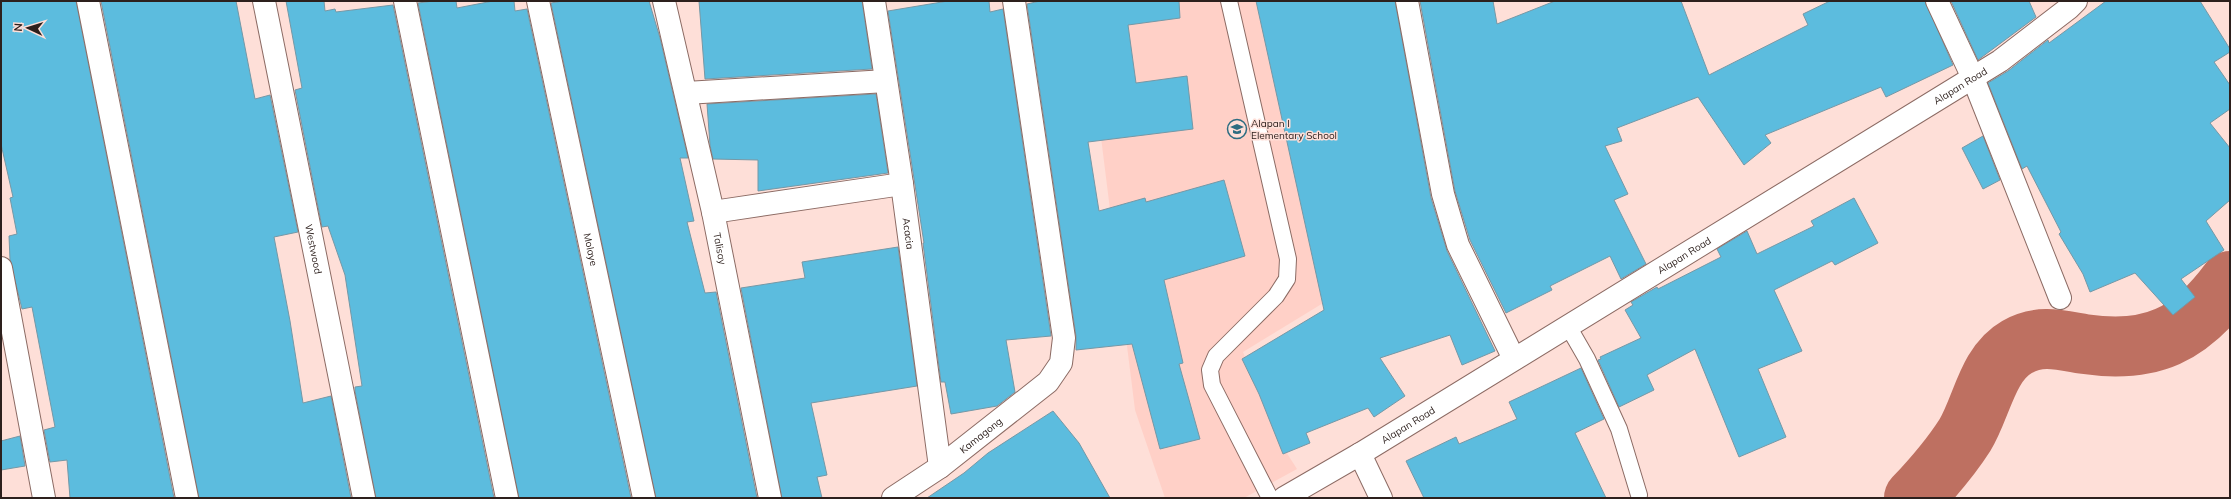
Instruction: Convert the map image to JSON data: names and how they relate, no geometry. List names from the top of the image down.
{
  "streets": {
    "street": [
      "Alapan Road",
      "Acacia",
      "Talisay",
      "Westwood",
      "Molaye",
      "Kamagong"
    ]
  },
  "crossings": [
    ["Acacia", "Kamagong"]
  ],
  "places": {
    "school or university": ["Alapan I Elementary School"]
  },
  "north": "left"
}
